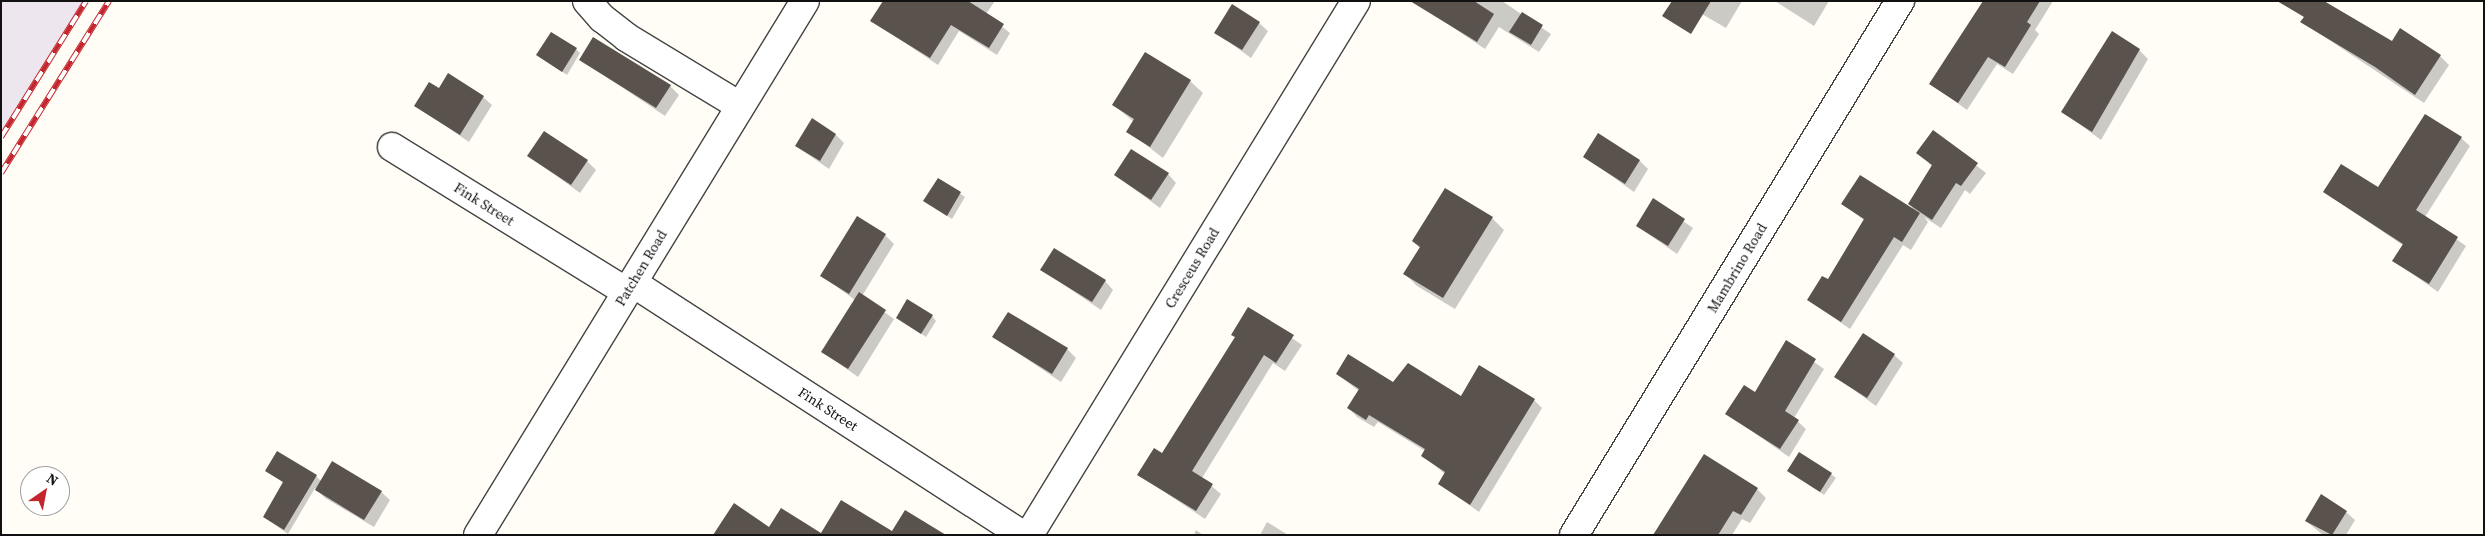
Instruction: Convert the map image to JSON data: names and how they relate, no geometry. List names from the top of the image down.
{
  "streets": {
    "street": [
      "Fink Street",
      "Patchen Road",
      "Cresceus Road",
      "Mambrino Road"
    ]
  },
  "crossings": [
    ["Fink Street", "Patchen Road"]
  ],
  "north": "top right"
}
